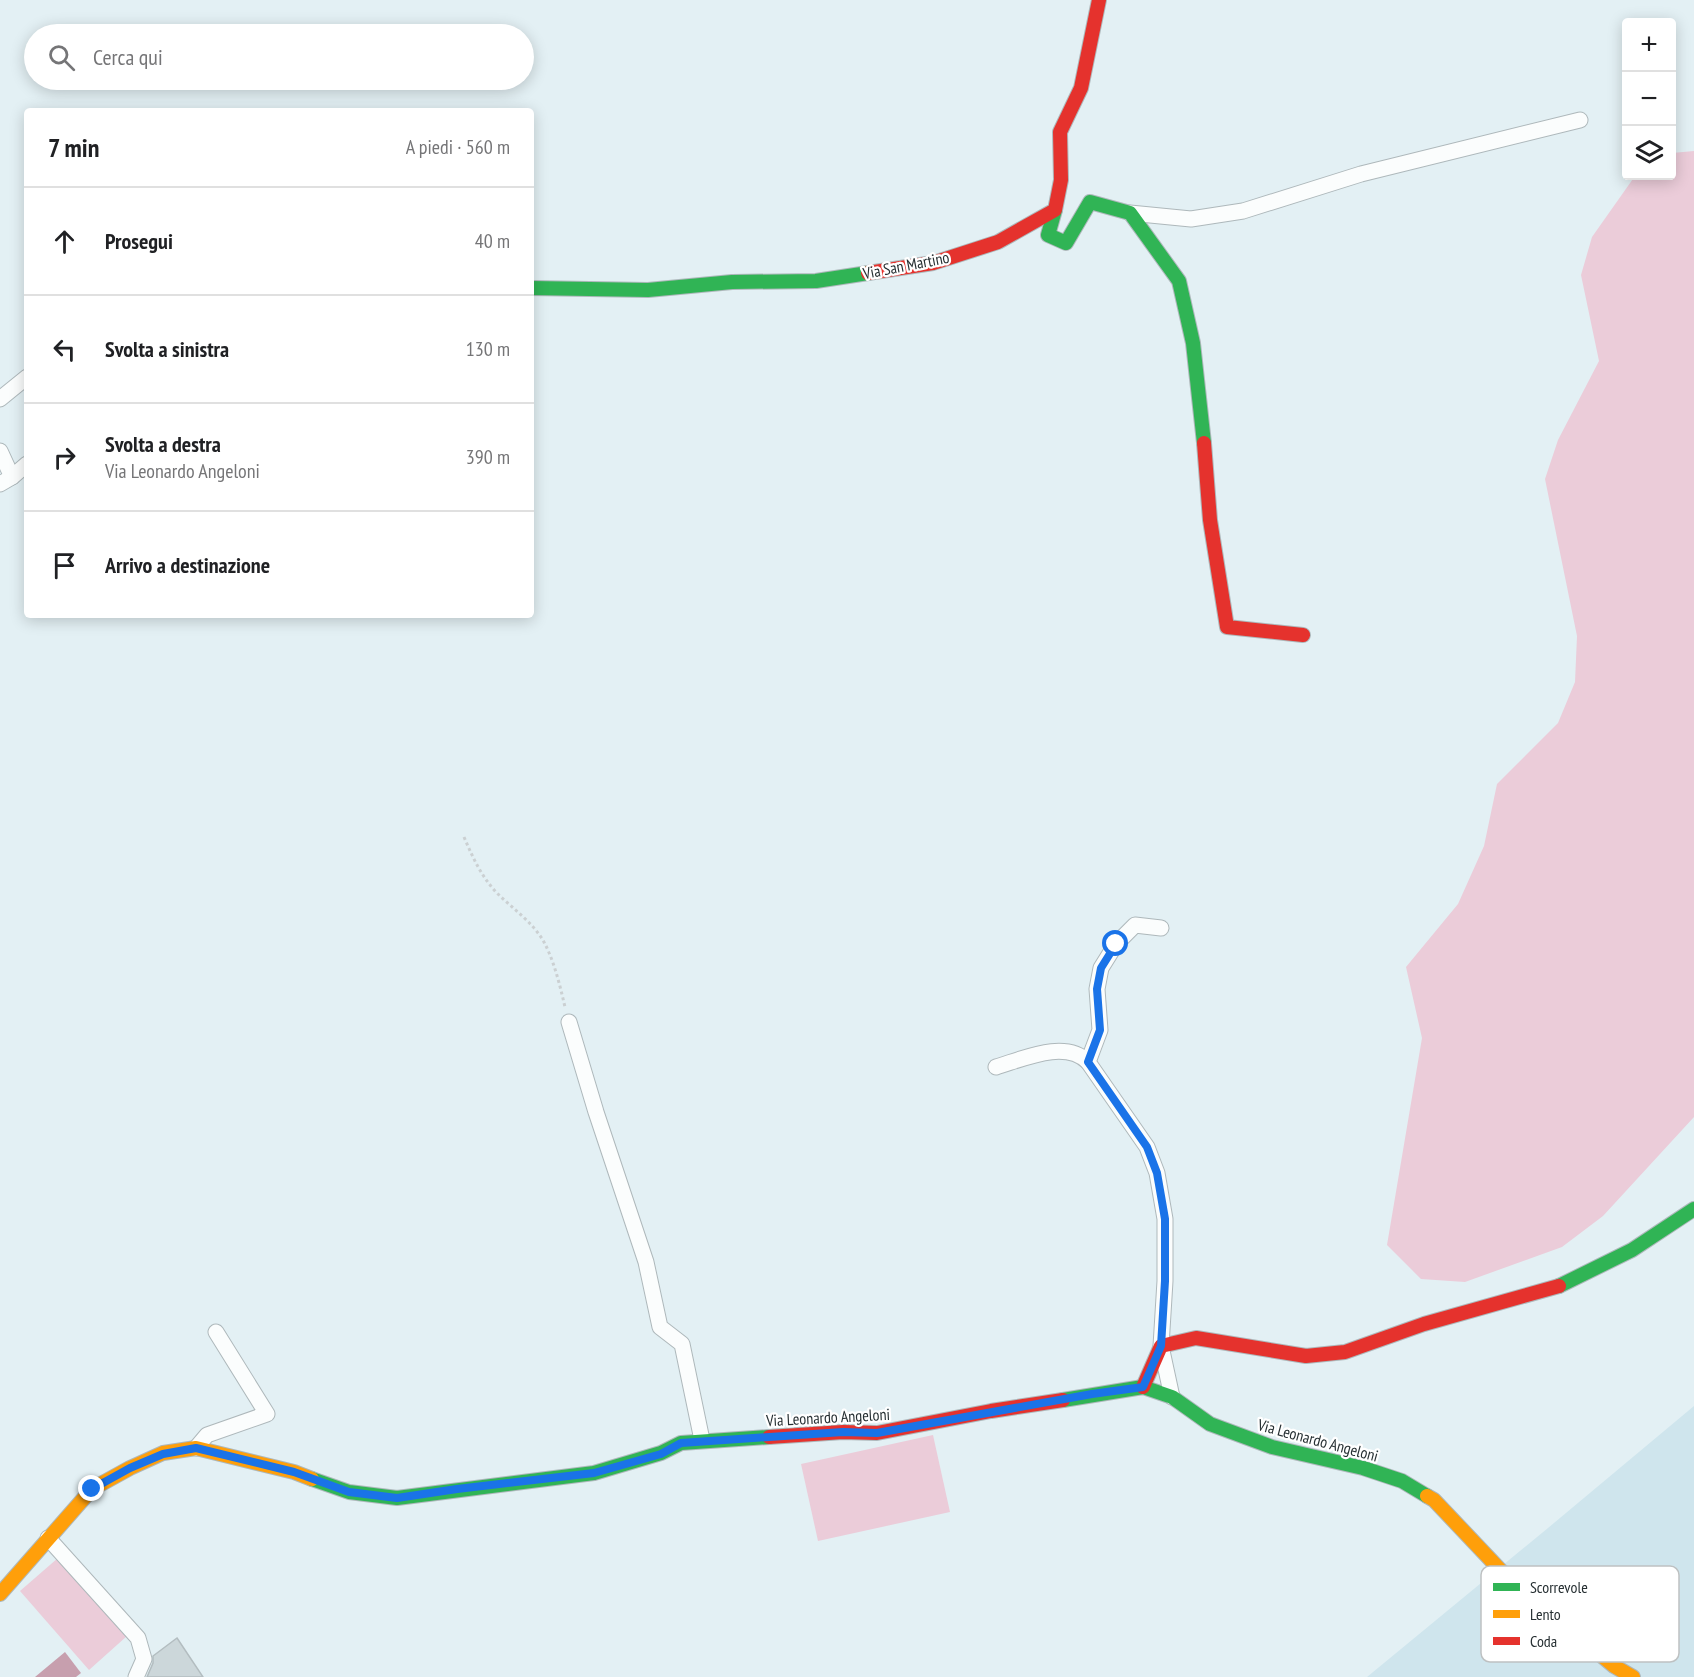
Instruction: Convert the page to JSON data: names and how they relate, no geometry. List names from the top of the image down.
{
  "streets": {
    "street": ["Via San Martino", "Via Leonardo Angeloni"]
  },
  "legend": ["Scorrevole", "Lento", "Coda"],
  "page": {
    "map_buttons": ["+", "−"],
    "search": "Cerca qui",
    "heading": ["7 min", "A piedi · 560 m"],
    "list": [
      ["Prosegui", "40 m"],
      ["Svolta a sinistra", "130 m"],
      ["Svolta a destra", "Via Leonardo Angeloni", "390 m"],
      "Arrivo a destinazione"
    ]
  }
}
